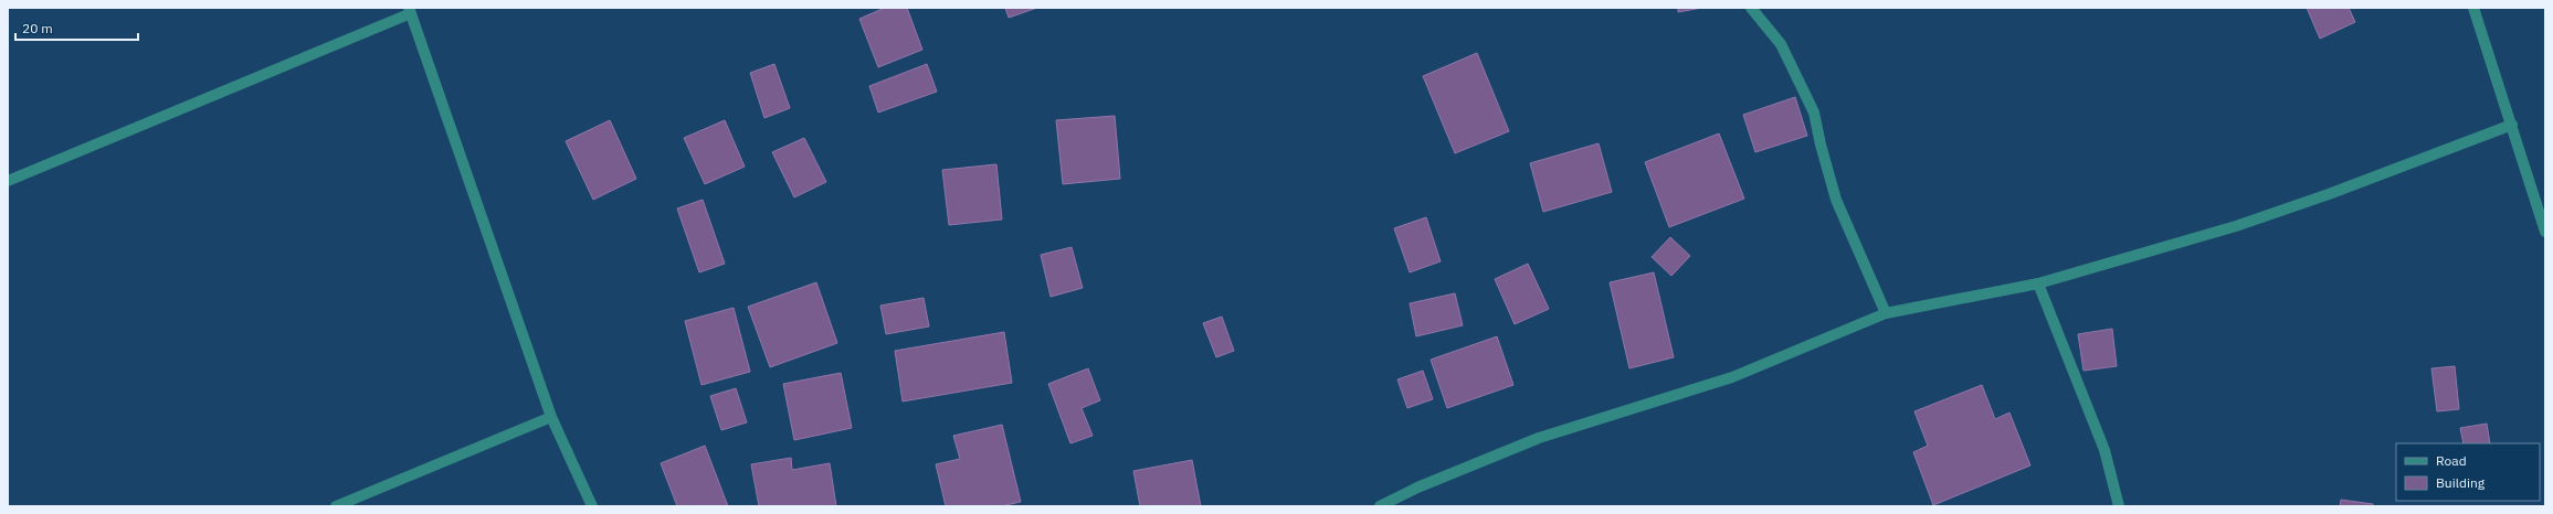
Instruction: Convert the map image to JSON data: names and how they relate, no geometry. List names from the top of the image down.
{
  "legend": ["Road", "Building"],
  "scale_bar": "20 m"
}
